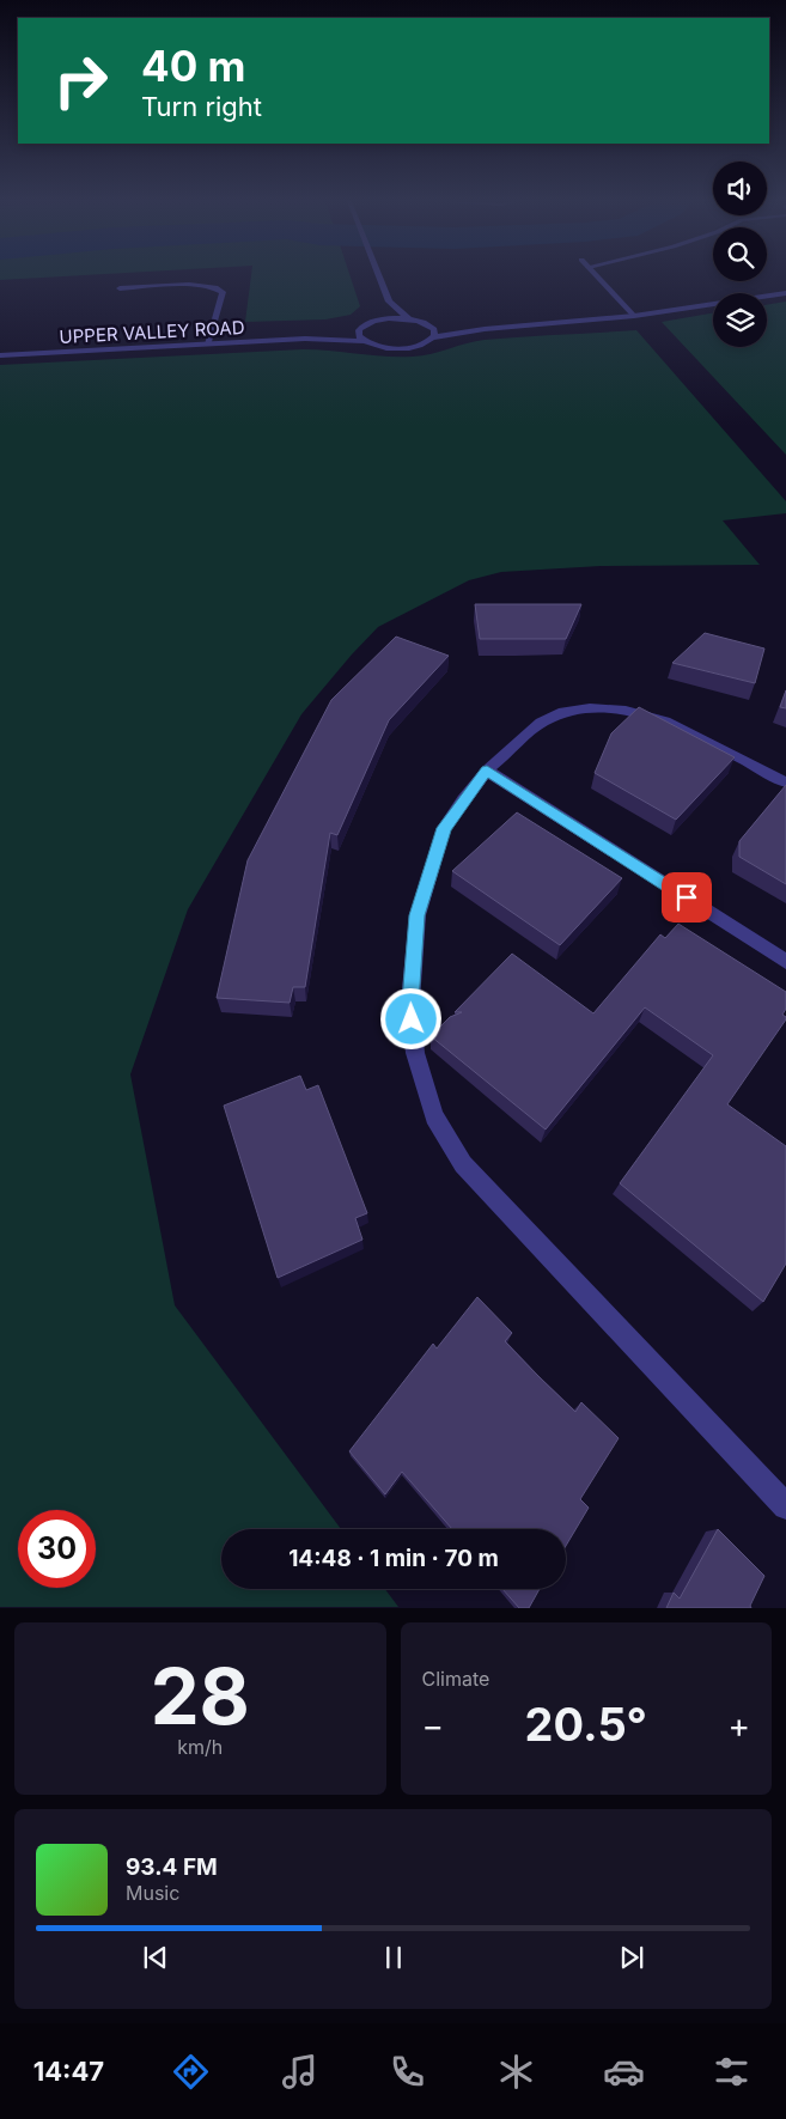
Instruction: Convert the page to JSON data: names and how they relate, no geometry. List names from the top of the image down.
{
  "streets": {
    "street": ["UPPER VALLEY ROAD"]
  },
  "page": {
    "turn": ["40 m", "Turn right"],
    "limit": "30",
    "trip": "14:48 · 1 min · 70 m",
    "tile": [
      ["28", "km/h"],
      "Climate"
    ],
    "heat": ["−", "20.5°", "+"],
    "song": ["93.4 FM", "Music"],
    "tabs": "14:47"
  }
}
